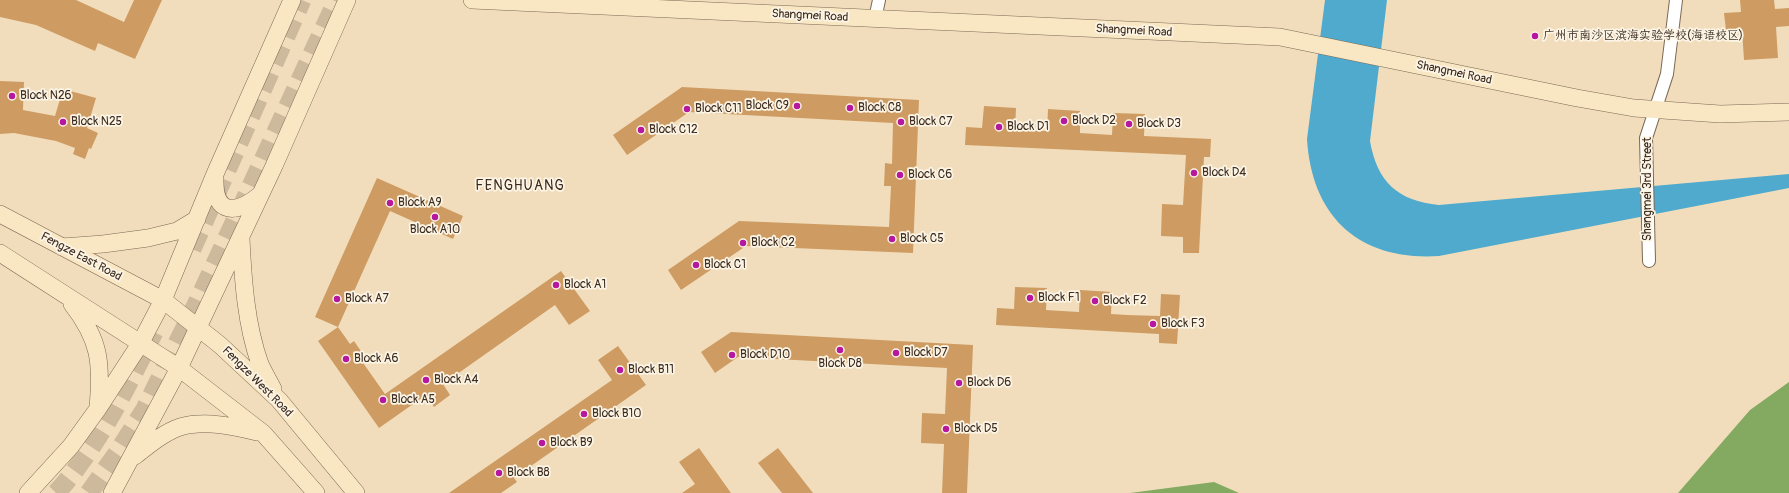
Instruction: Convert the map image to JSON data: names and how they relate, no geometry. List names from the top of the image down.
{
  "streets": {
    "main road": ["Shangmei Road", "Fengze East Road", "Fengze West Road"],
    "street": ["Shangmei 3rd Street"]
  },
  "crossings": [
    ["Shangmei Road", "Shangmei 3rd Street"],
    ["Fengze East Road", "Fengze West Road"]
  ],
  "districts": ["FENGHUANG"],
  "places": [
    "广州市南沙区滨海实验学校(海语校区)",
    "Block N26",
    "Block C9",
    "Block C8",
    "Block C11",
    "Block D2",
    "Block N25",
    "Block C7",
    "Block D3",
    "Block D1",
    "Block C12",
    "Block D4",
    "Block C6",
    "Block A9",
    "Block A10",
    "Block C5",
    "Block C2",
    "Block C1",
    "Block A1",
    "Block F1",
    "Block A7",
    "Block F2",
    "Block F3",
    "Block D8",
    "Block D7",
    "Block D10",
    "Block A6",
    "Block B11",
    "Block A4",
    "Block D6",
    "Block A5",
    "Block B10",
    "Block D5",
    "Block B9",
    "Block B8"
  ]
}
